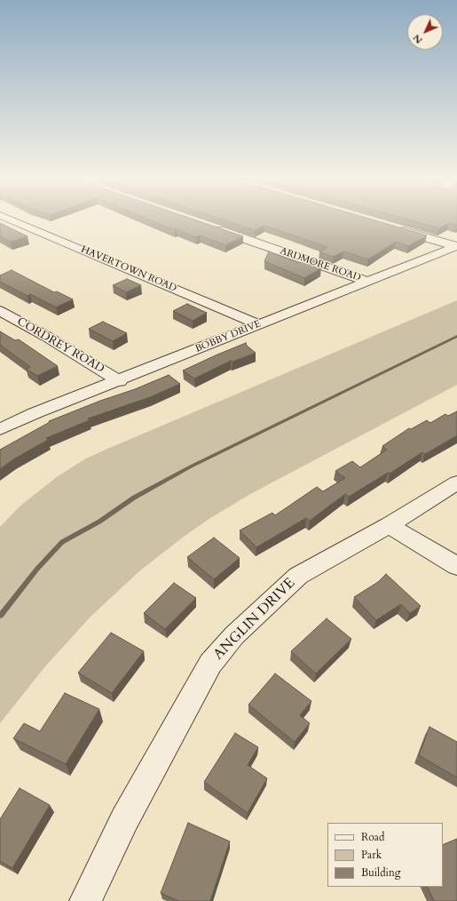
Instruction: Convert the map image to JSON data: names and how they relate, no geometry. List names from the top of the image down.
{
  "streets": {
    "street": [
      "ARDMORE ROAD",
      "HAVERTOWN ROAD",
      "BOBBY DRIVE",
      "CORDREY ROAD",
      "ANGLIN DRIVE"
    ]
  },
  "crossings": [
    ["ARDMORE ROAD", "BOBBY DRIVE"],
    ["HAVERTOWN ROAD", "BOBBY DRIVE"],
    ["BOBBY DRIVE", "CORDREY ROAD"]
  ],
  "legend": ["Road", "Park", "Building"],
  "north": "bottom left"
}
